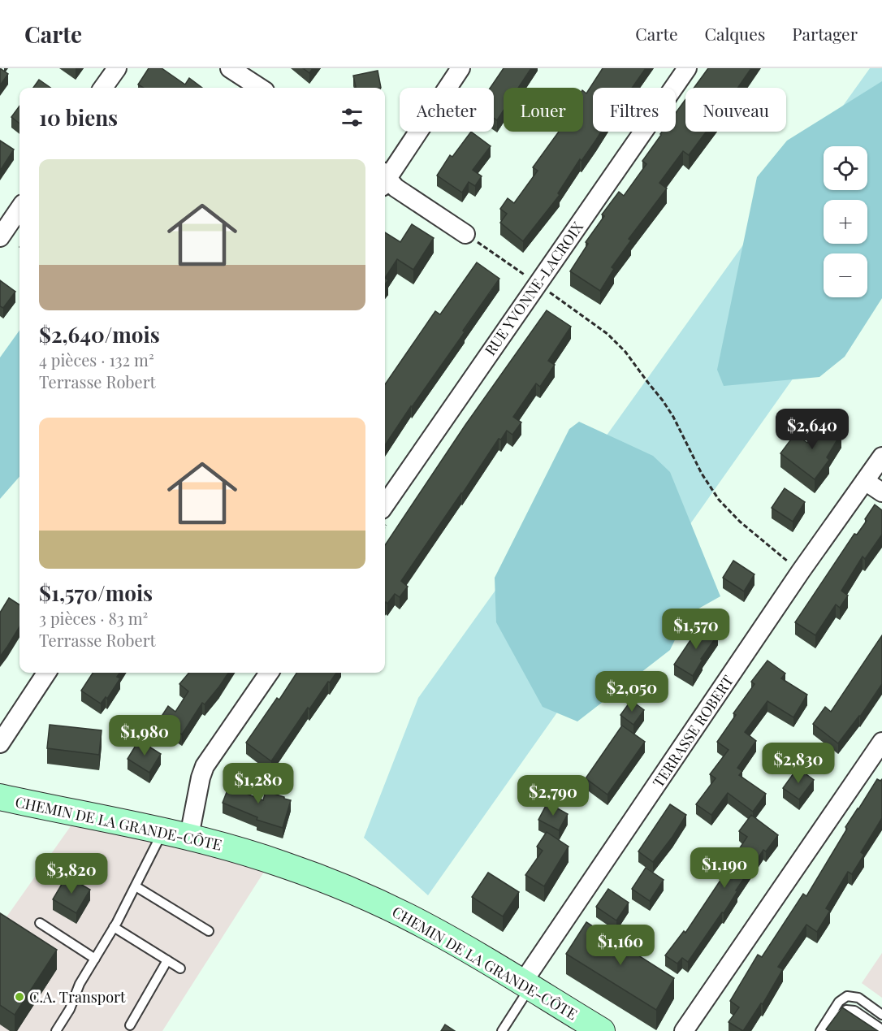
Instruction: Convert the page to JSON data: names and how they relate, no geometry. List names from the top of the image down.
{
  "streets": {
    "main road": ["CHEMIN DE LA GRANDE-CÔTE"],
    "street": ["RUE YVONNE-LACROIX", "TERRASSE ROBERT"]
  },
  "crossings": [
    ["TERRASSE ROBERT", "CHEMIN DE LA GRANDE-CÔTE"]
  ],
  "places": ["C.A. Transport"],
  "page": {
    "header": "Carte",
    "nav": ["Carte", "Calques", "Partager"],
    "chip": [
      "Acheter",
      "Louer",
      "Filtres",
      "Nouveau"
    ],
    "heading": "10 biens",
    "map_buttons": ["+", "−"],
    "list": [
      {
        "name": "$2,640/mois",
        "note": "4 pièces · 132 m² · Terrasse Robert"
      },
      {
        "name": "$1,570/mois",
        "note": "3 pièces · 83 m² · Terrasse Robert"
      }
    ],
    "price": [
      "$2,640",
      "$1,570",
      "$2,050",
      "$1,980",
      "$2,830",
      "$1,280",
      "$2,790",
      "$1,190",
      "$3,820",
      "$1,160"
    ]
  }
}
